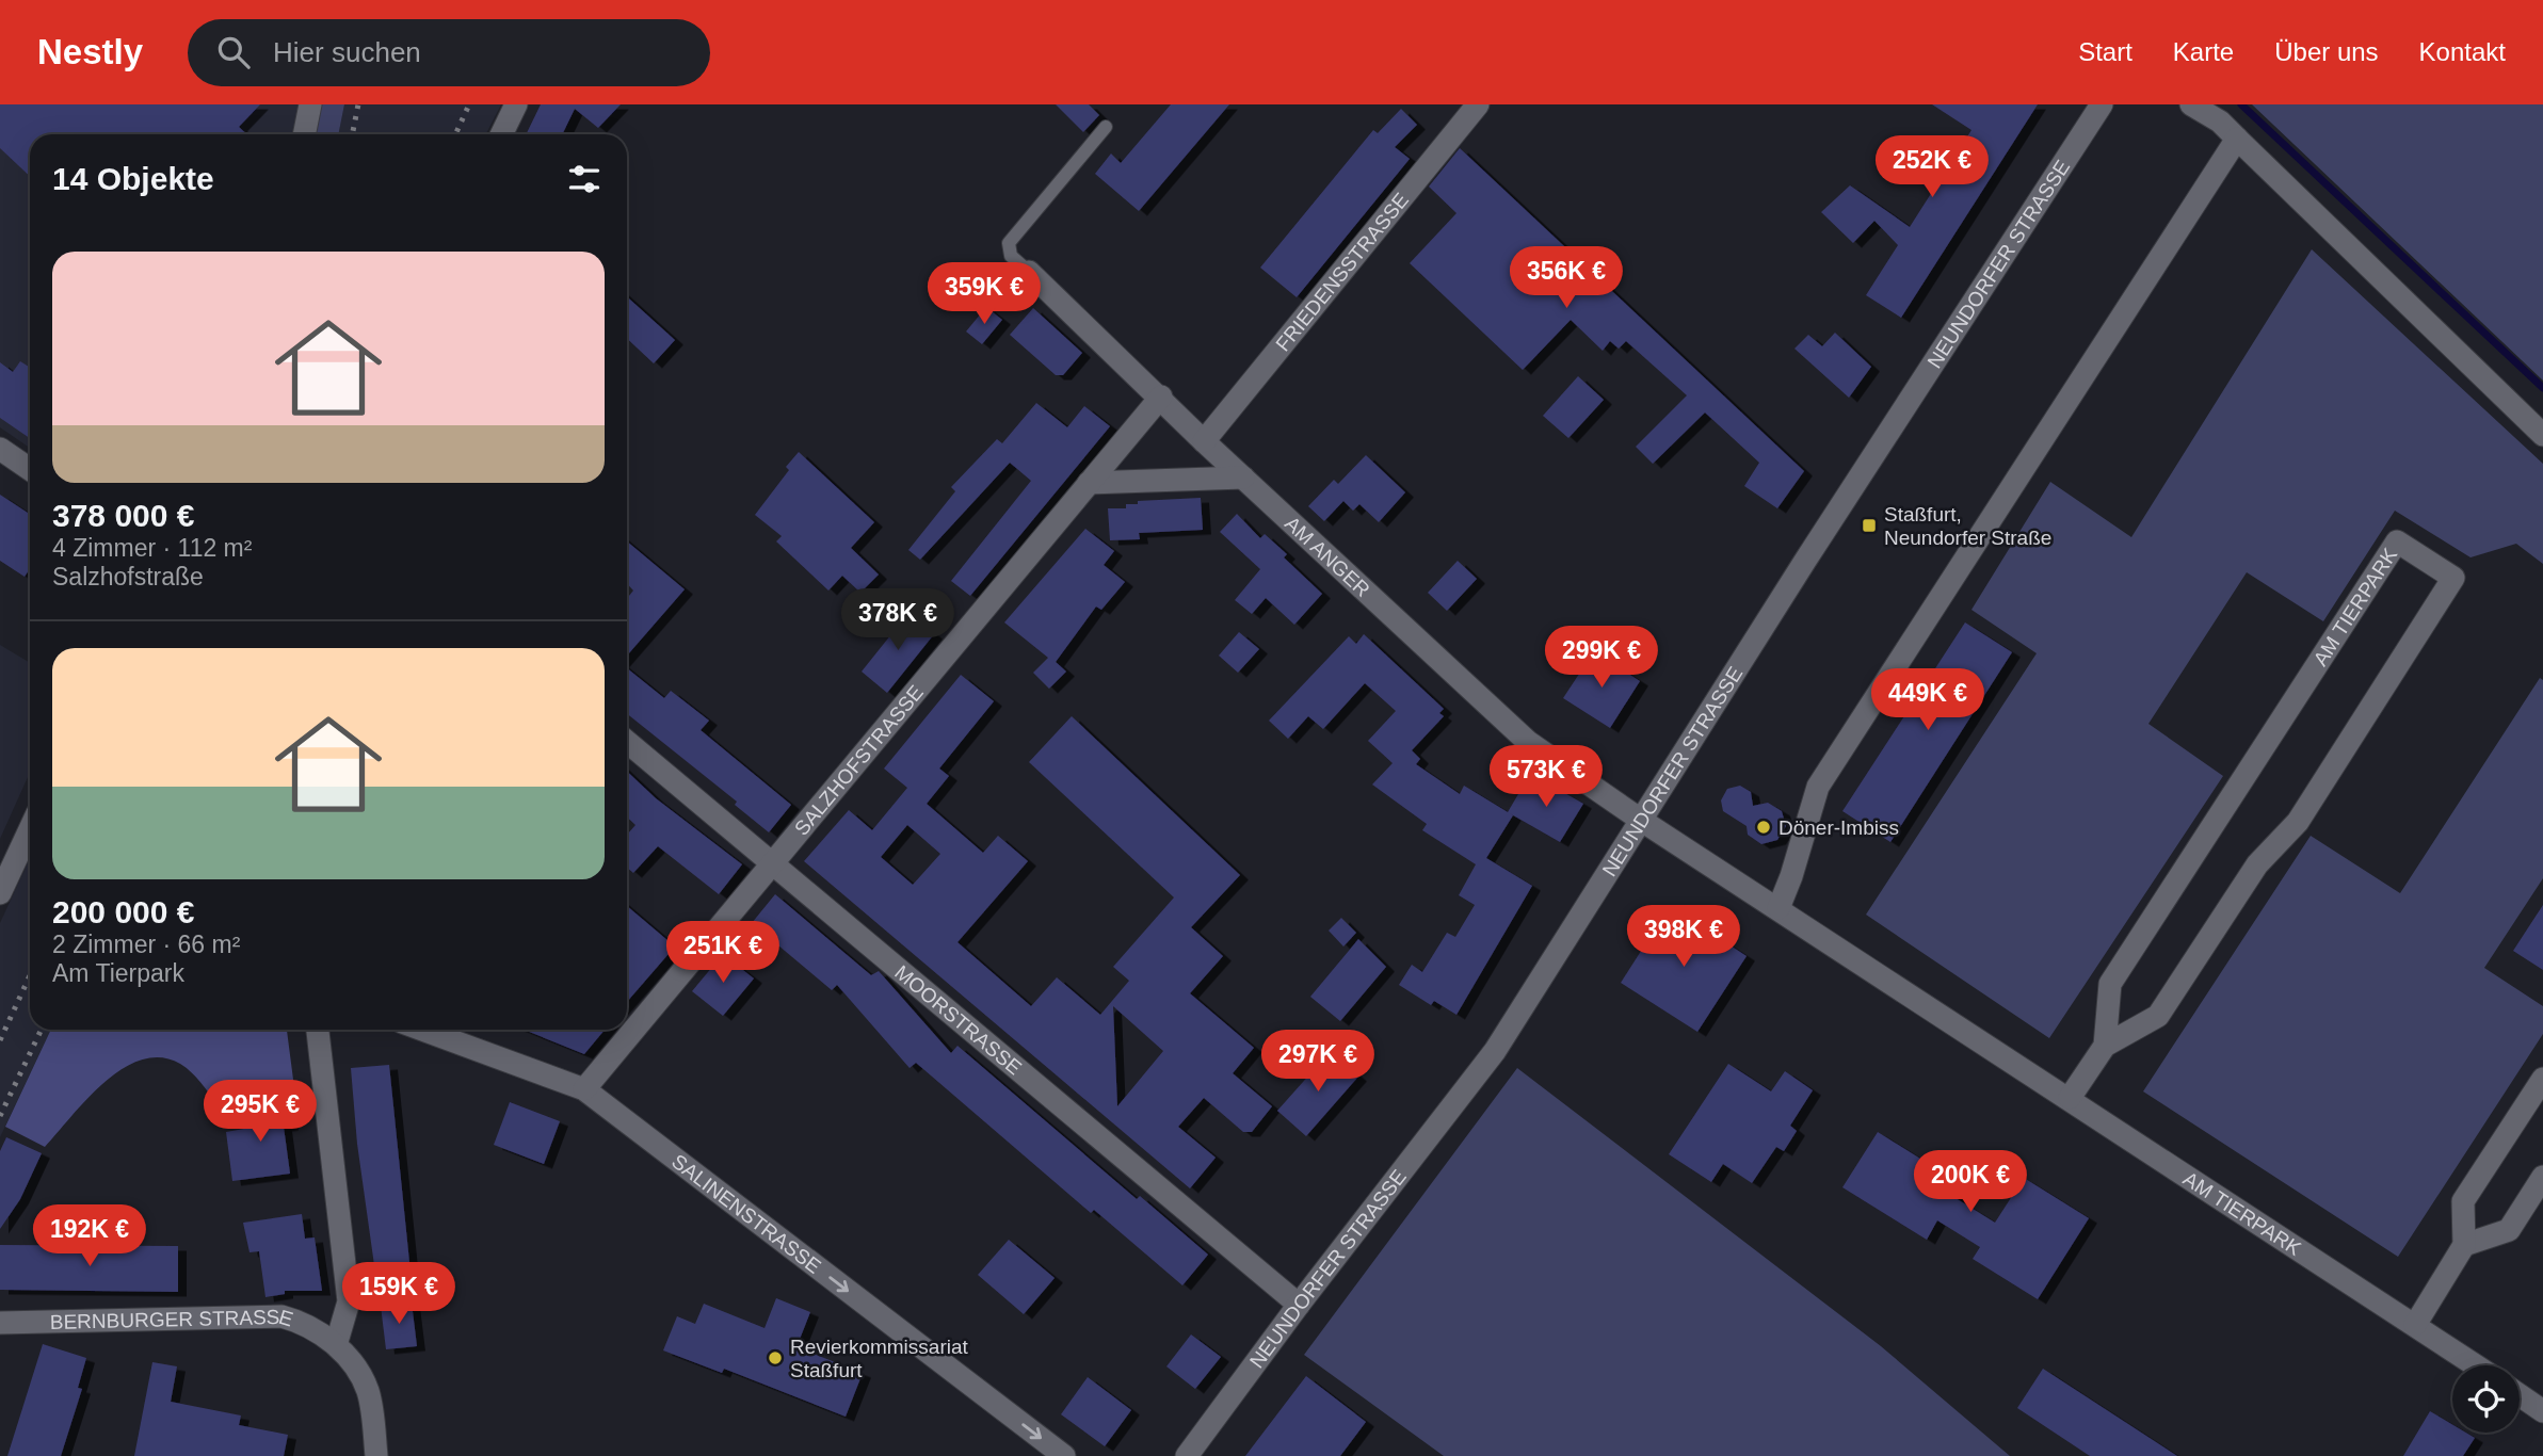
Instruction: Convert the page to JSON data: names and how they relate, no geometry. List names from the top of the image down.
{
  "streets": {
    "street": [
      "NEUNDORFER STRASSE",
      "FRIEDENSSTRASSE",
      "AM ANGER",
      "AM TIERPARK",
      "SALZHOFSTRASSE",
      "MOORSTRASSE",
      "SALINENSTRASSE",
      "BERNBURGER STRASSE"
    ]
  },
  "crossings": [
    ["NEUNDORFER STRASSE", "AM ANGER"],
    ["NEUNDORFER STRASSE", "AM TIERPARK"],
    ["NEUNDORFER STRASSE", "MOORSTRASSE"],
    ["FRIEDENSSTRASSE", "AM ANGER"],
    ["AM ANGER", "AM TIERPARK"],
    ["AM ANGER", "SALZHOFSTRASSE"],
    ["SALZHOFSTRASSE", "MOORSTRASSE"],
    ["SALZHOFSTRASSE", "SALINENSTRASSE"]
  ],
  "one_way": ["SALINENSTRASSE"],
  "places": {
    "transit": ["Staßfurt, Neundorfer Straße"],
    "other": ["Döner-Imbiss", "Revierkommissariat Staßfurt"]
  },
  "page": {
    "header": "Nestly",
    "search": "Hier suchen",
    "nav": [
      "Start",
      "Karte",
      "Über uns",
      "Kontakt"
    ],
    "heading": "14 Objekte",
    "price": [
      "252K €",
      "356K €",
      "359K €",
      "378K €",
      "299K €",
      "449K €",
      "573K €",
      "398K €",
      "251K €",
      "297K €",
      "295K €",
      "200K €",
      "192K €",
      "159K €"
    ],
    "list": [
      {
        "name": "378 000 €",
        "note": "4 Zimmer · 112 m² · Salzhofstraße"
      },
      {
        "name": "200 000 €",
        "note": "2 Zimmer · 66 m² · Am Tierpark"
      }
    ]
  }
}
